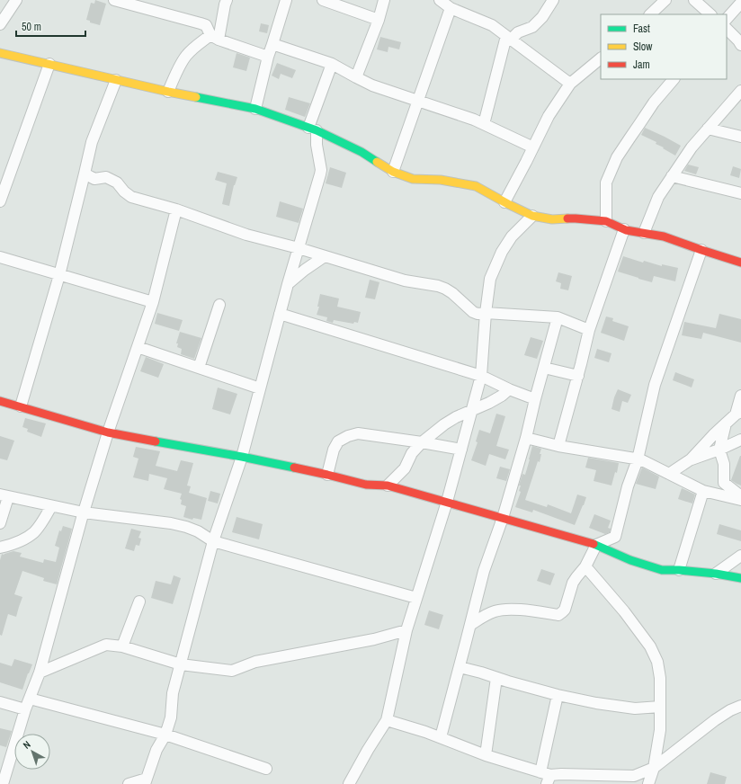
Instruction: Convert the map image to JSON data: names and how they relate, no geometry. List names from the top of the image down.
{
  "legend": ["Fast", "Slow", "Jam"],
  "scale_bar": "50 m",
  "north": "top left"
}
